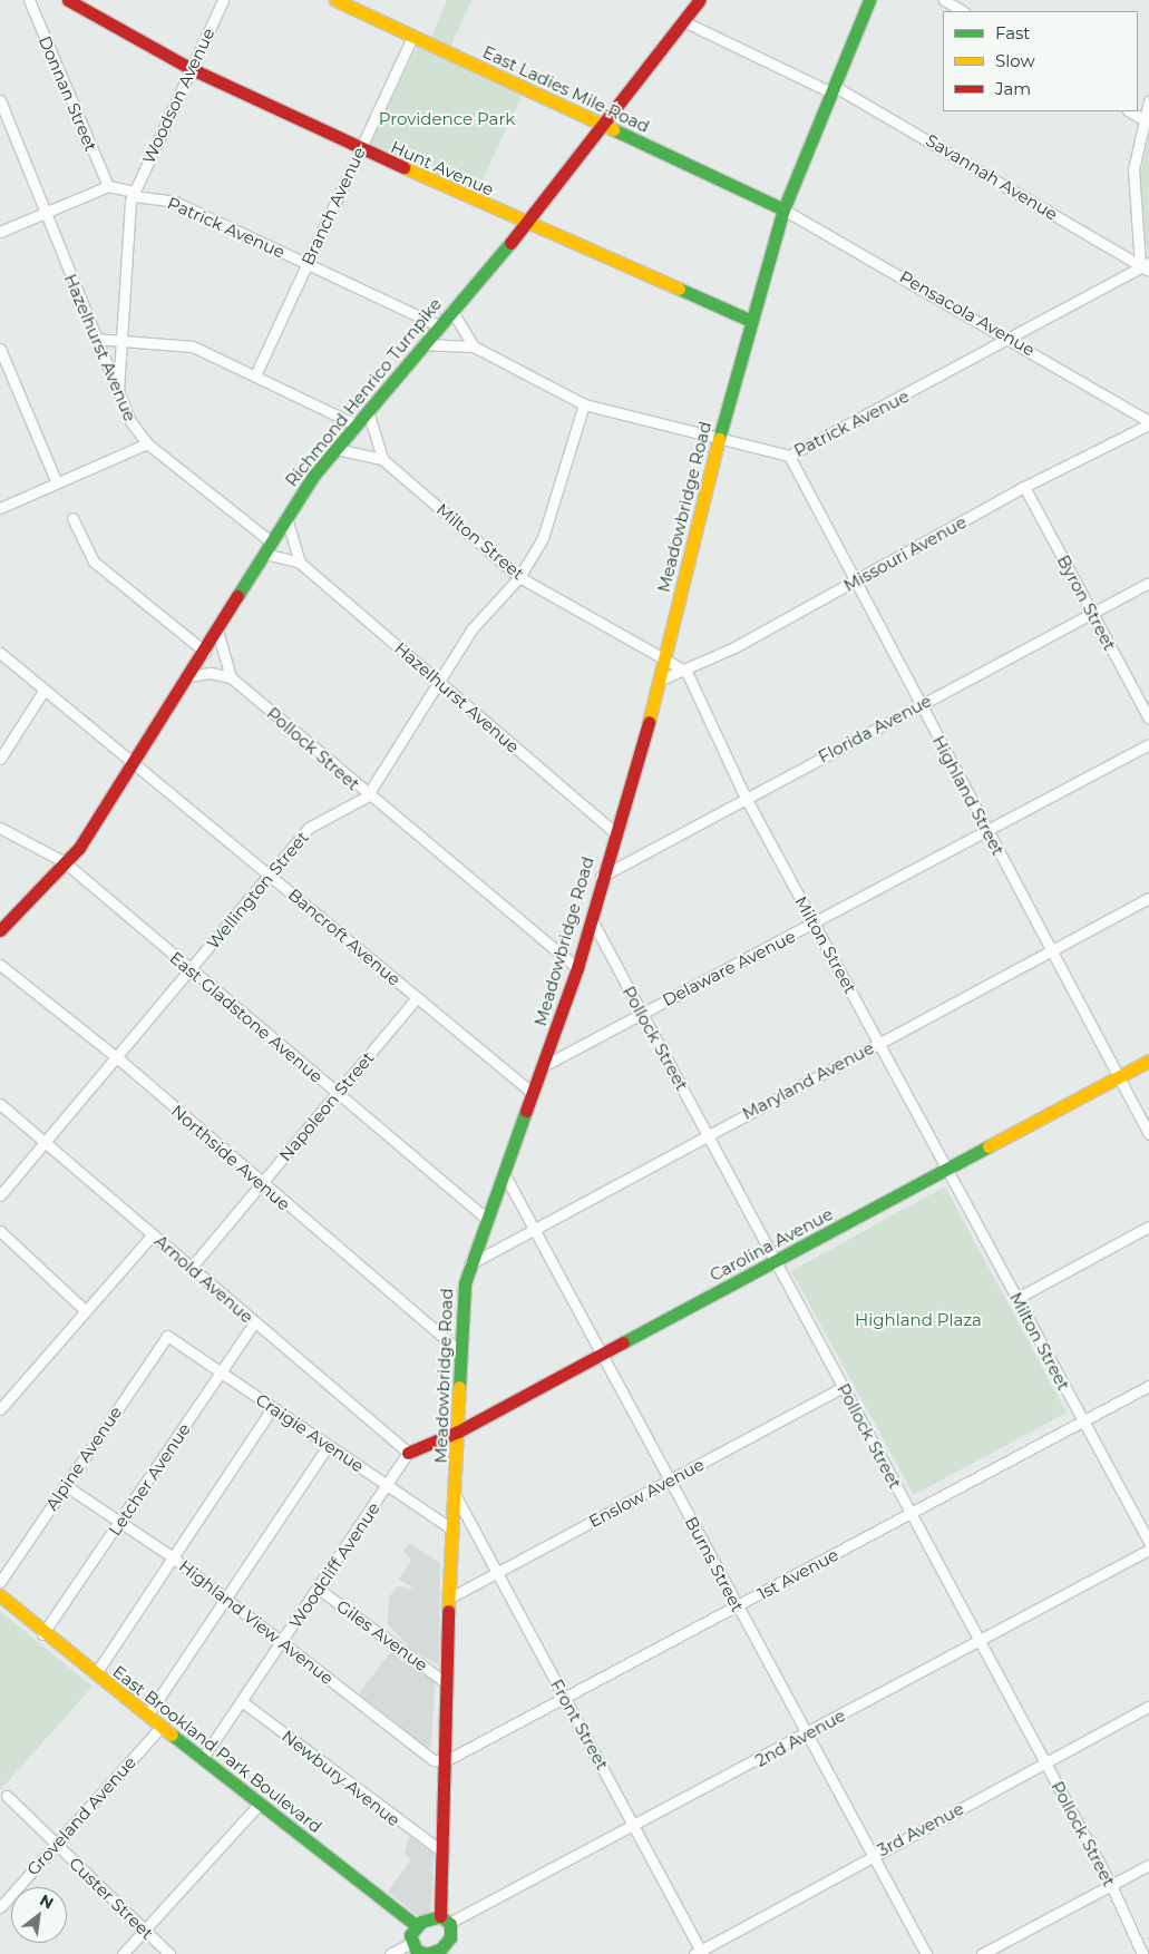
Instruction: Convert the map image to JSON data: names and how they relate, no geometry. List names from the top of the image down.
{
  "streets": {
    "street": [
      "East Ladies Mile Road",
      "Donnan Street",
      "Woodson Avenue",
      "Hunt Avenue",
      "Savannah Avenue",
      "Branch Avenue",
      "Patrick Avenue",
      "Pensacola Avenue",
      "Hazelhurst Avenue",
      "Richmond Henrico Turnpike",
      "Meadowbridge Road",
      "Milton Street",
      "Missouri Avenue",
      "Byron Street",
      "Florida Avenue",
      "Pollock Street",
      "Highland Street",
      "Wellington Street",
      "Bancroft Avenue",
      "Delaware Avenue",
      "East Gladstone Avenue",
      "Maryland Avenue",
      "Napoleon Street",
      "Northside Avenue",
      "Carolina Avenue",
      "Arnold Avenue",
      "Craigie Avenue",
      "Alpine Avenue",
      "Letcher Avenue",
      "Enslow Avenue",
      "Burns Street",
      "Woodcliff Avenue",
      "1st Avenue",
      "Highland View Avenue",
      "Giles Avenue",
      "Front Street",
      "2nd Avenue",
      "East Brookland Park Boulevard",
      "Newbury Avenue",
      "Groveland Avenue",
      "3rd Avenue",
      "Custer Street"
    ]
  },
  "crossings": [
    ["East Ladies Mile Road", "Branch Avenue"],
    ["East Ladies Mile Road", "Pensacola Avenue"],
    ["East Ladies Mile Road", "Richmond Henrico Turnpike"],
    ["East Ladies Mile Road", "Meadowbridge Road"],
    ["Donnan Street", "Patrick Avenue"],
    ["Woodson Avenue", "Hunt Avenue"],
    ["Woodson Avenue", "Patrick Avenue"],
    ["Hunt Avenue", "Branch Avenue"],
    ["Hunt Avenue", "Richmond Henrico Turnpike"],
    ["Hunt Avenue", "Meadowbridge Road"],
    ["Savannah Avenue", "Patrick Avenue"],
    ["Savannah Avenue", "Richmond Henrico Turnpike"],
    ["Savannah Avenue", "Meadowbridge Road"],
    ["Branch Avenue", "Patrick Avenue"],
    ["Patrick Avenue", "Pensacola Avenue"],
    ["Patrick Avenue", "Richmond Henrico Turnpike"],
    ["Patrick Avenue", "Meadowbridge Road"],
    ["Patrick Avenue", "Highland Street"],
    ["Patrick Avenue", "Wellington Street"],
    ["Pensacola Avenue", "Meadowbridge Road"],
    ["Pensacola Avenue", "Missouri Avenue"],
    ["Hazelhurst Avenue", "Richmond Henrico Turnpike"],
    ["Hazelhurst Avenue", "Meadowbridge Road"],
    ["Hazelhurst Avenue", "Wellington Street"],
    ["Richmond Henrico Turnpike", "Milton Street"],
    ["Richmond Henrico Turnpike", "Bancroft Avenue"],
    ["Richmond Henrico Turnpike", "East Gladstone Avenue"],
    ["Meadowbridge Road", "Milton Street"],
    ["Meadowbridge Road", "Missouri Avenue"],
    ["Meadowbridge Road", "Florida Avenue"],
    ["Meadowbridge Road", "Pollock Street"],
    ["Meadowbridge Road", "Bancroft Avenue"],
    ["Meadowbridge Road", "Delaware Avenue"],
    ["Meadowbridge Road", "East Gladstone Avenue"],
    ["Meadowbridge Road", "Maryland Avenue"],
    ["Meadowbridge Road", "Northside Avenue"],
    ["Meadowbridge Road", "Carolina Avenue"],
    ["Meadowbridge Road", "Craigie Avenue"],
    ["Meadowbridge Road", "Enslow Avenue"],
    ["Meadowbridge Road", "Burns Street"],
    ["Meadowbridge Road", "1st Avenue"],
    ["Meadowbridge Road", "Highland View Avenue"],
    ["Meadowbridge Road", "Giles Avenue"],
    ["Meadowbridge Road", "Front Street"],
    ["Meadowbridge Road", "2nd Avenue"],
    ["Meadowbridge Road", "East Brookland Park Boulevard"],
    ["Meadowbridge Road", "Newbury Avenue"],
    ["Milton Street", "Missouri Avenue"],
    ["Milton Street", "Florida Avenue"],
    ["Milton Street", "Wellington Street"],
    ["Milton Street", "Delaware Avenue"],
    ["Milton Street", "Maryland Avenue"],
    ["Milton Street", "Carolina Avenue"],
    ["Milton Street", "1st Avenue"],
    ["Missouri Avenue", "Byron Street"],
    ["Missouri Avenue", "Highland Street"],
    ["Byron Street", "Florida Avenue"],
    ["Florida Avenue", "Highland Street"],
    ["Pollock Street", "Wellington Street"],
    ["Pollock Street", "Delaware Avenue"],
    ["Pollock Street", "Maryland Avenue"],
    ["Pollock Street", "Carolina Avenue"],
    ["Pollock Street", "Enslow Avenue"],
    ["Pollock Street", "1st Avenue"],
    ["Pollock Street", "2nd Avenue"],
    ["Pollock Street", "3rd Avenue"],
    ["Highland Street", "Delaware Avenue"],
    ["Highland Street", "Maryland Avenue"],
    ["Highland Street", "Carolina Avenue"],
    ["Wellington Street", "Bancroft Avenue"],
    ["Wellington Street", "East Gladstone Avenue"],
    ["Wellington Street", "Northside Avenue"],
    ["Wellington Street", "Arnold Avenue"],
    ["Bancroft Avenue", "Napoleon Street"],
    ["East Gladstone Avenue", "Napoleon Street"],
    ["Maryland Avenue", "Burns Street"],
    ["Napoleon Street", "Northside Avenue"],
    ["Napoleon Street", "Arnold Avenue"],
    ["Carolina Avenue", "Arnold Avenue"],
    ["Carolina Avenue", "Burns Street"],
    ["Carolina Avenue", "Woodcliff Avenue"],
    ["Arnold Avenue", "Letcher Avenue"],
    ["Arnold Avenue", "Woodcliff Avenue"],
    ["Craigie Avenue", "Alpine Avenue"],
    ["Craigie Avenue", "Letcher Avenue"],
    ["Craigie Avenue", "Woodcliff Avenue"],
    ["Alpine Avenue", "Highland View Avenue"],
    ["Letcher Avenue", "Highland View Avenue"],
    ["Letcher Avenue", "East Brookland Park Boulevard"],
    ["Enslow Avenue", "Burns Street"],
    ["Enslow Avenue", "Front Street"],
    ["Burns Street", "1st Avenue"],
    ["Burns Street", "2nd Avenue"],
    ["Burns Street", "3rd Avenue"],
    ["Woodcliff Avenue", "Highland View Avenue"],
    ["Woodcliff Avenue", "Giles Avenue"],
    ["Woodcliff Avenue", "East Brookland Park Boulevard"],
    ["Woodcliff Avenue", "Newbury Avenue"],
    ["1st Avenue", "Highland View Avenue"],
    ["1st Avenue", "Front Street"],
    ["Front Street", "2nd Avenue"],
    ["Front Street", "3rd Avenue"],
    ["2nd Avenue", "East Brookland Park Boulevard"],
    ["East Brookland Park Boulevard", "Groveland Avenue"],
    ["Groveland Avenue", "Custer Street"]
  ],
  "parks": ["Providence Park", "Highland Plaza"],
  "legend": ["Fast", "Slow", "Jam"],
  "north": "top right"
}
